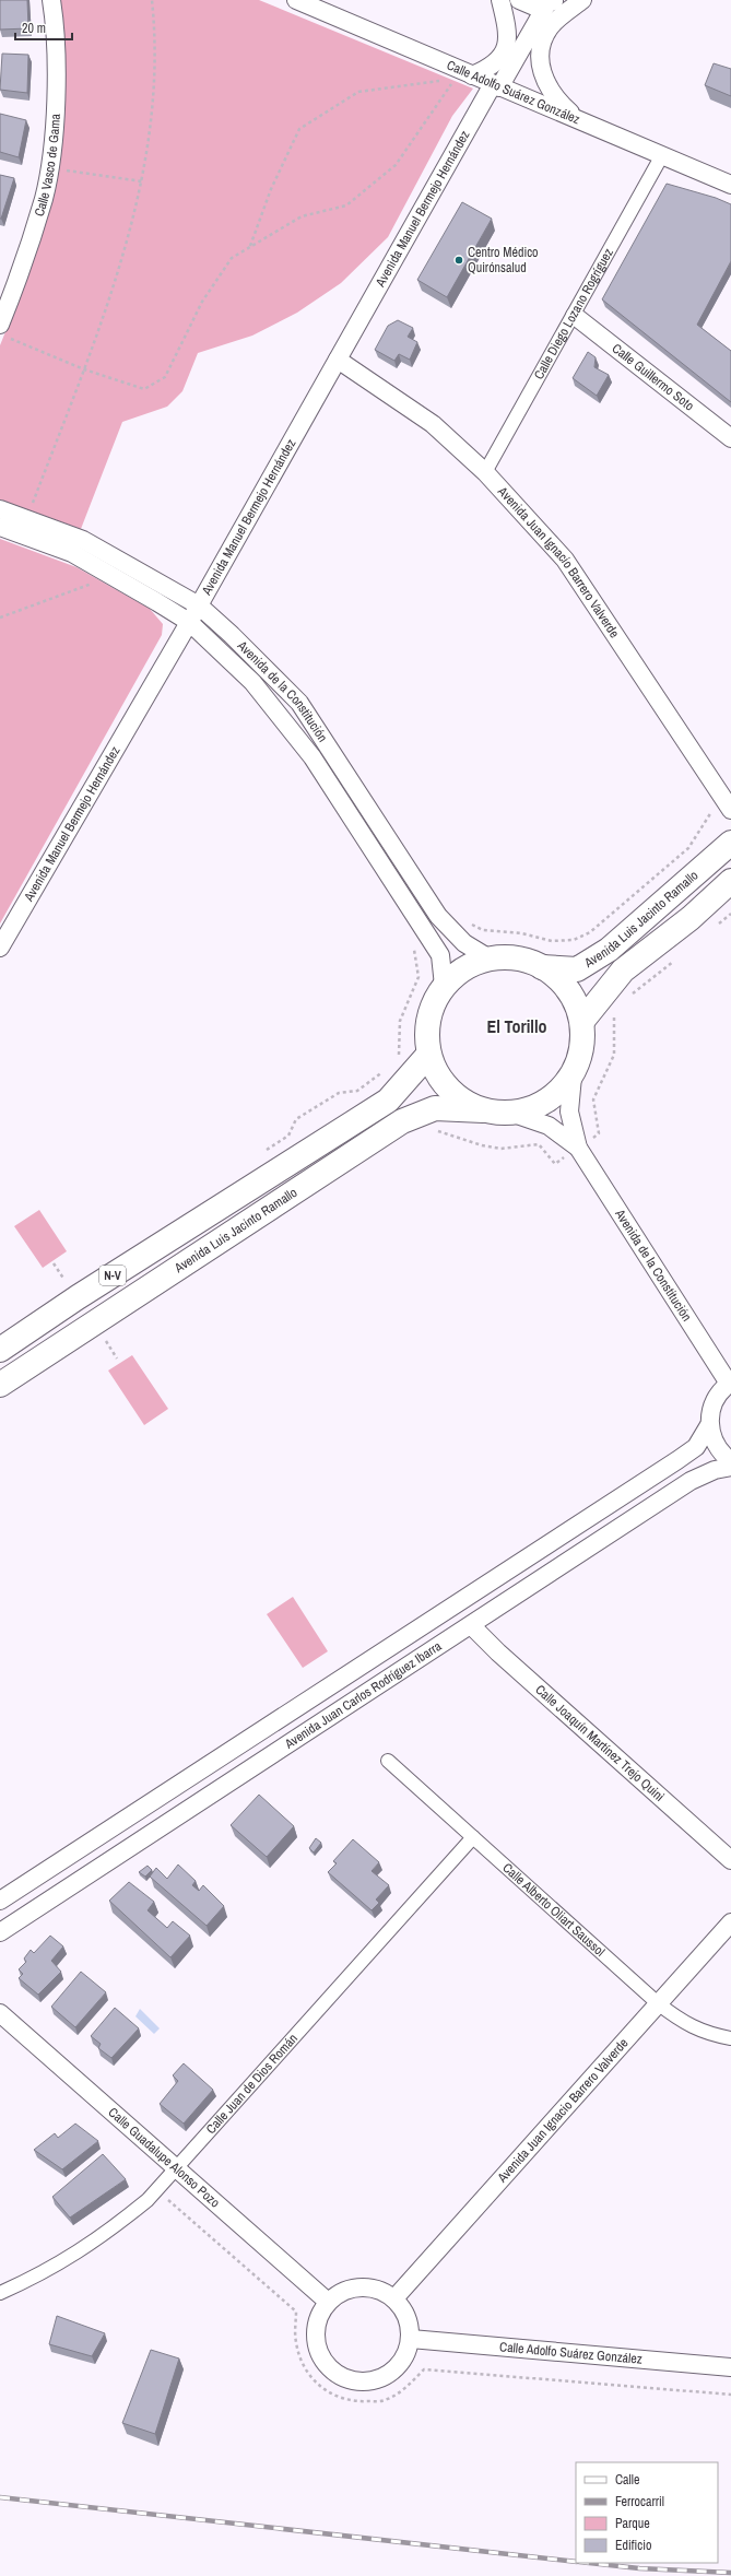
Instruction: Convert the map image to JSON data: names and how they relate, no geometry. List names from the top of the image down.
{
  "streets": {
    "main road": ["Avenida Luis Jacinto Ramallo", "N-V"],
    "street": [
      "Calle Adolfo Suárez González",
      "Calle Vasco de Gama",
      "Avenida Manuel Bermejo Hernández",
      "Calle Diego Lozano Rogríguez",
      "Calle Guillermo Soto",
      "Avenida Juan Ignacio Barrero Valverde",
      "Avenida de la Constitución",
      "Avenida Juan Carlos Rodríguez Ibarra",
      "Calle Joaquín Martínez Trejo Quini",
      "Calle Alberto Oliart Saussol",
      "Calle Juan de Dios Román",
      "Calle Guadalupe Alonso Pozo"
    ]
  },
  "crossings": [
    ["Calle Adolfo Suárez González", "Avenida Manuel Bermejo Hernández"],
    ["Calle Adolfo Suárez González", "Calle Diego Lozano Rogríguez"],
    ["Calle Adolfo Suárez González", "Avenida Juan Ignacio Barrero Valverde"],
    ["Calle Adolfo Suárez González", "Calle Guadalupe Alonso Pozo"],
    ["Avenida Manuel Bermejo Hernández", "Avenida Juan Ignacio Barrero Valverde"],
    ["Avenida Manuel Bermejo Hernández", "Avenida de la Constitución"],
    ["Calle Diego Lozano Rogríguez", "Calle Guillermo Soto"],
    ["Calle Diego Lozano Rogríguez", "Avenida Juan Ignacio Barrero Valverde"],
    ["Avenida Juan Ignacio Barrero Valverde", "Calle Alberto Oliart Saussol"],
    ["Avenida Juan Ignacio Barrero Valverde", "Calle Guadalupe Alonso Pozo"],
    ["Avenida de la Constitución", "Avenida Luis Jacinto Ramallo"],
    ["Avenida Juan Carlos Rodríguez Ibarra", "Calle Joaquín Martínez Trejo Quini"],
    ["Calle Alberto Oliart Saussol", "Calle Juan de Dios Román"],
    ["Calle Juan de Dios Román", "Calle Guadalupe Alonso Pozo"]
  ],
  "districts": ["El Torillo"],
  "places": ["Centro Médico Quirónsalud"],
  "legend": [
    "Calle",
    "Ferrocarril",
    "Parque",
    "Edificio"
  ],
  "scale_bar": "20 m"
}
